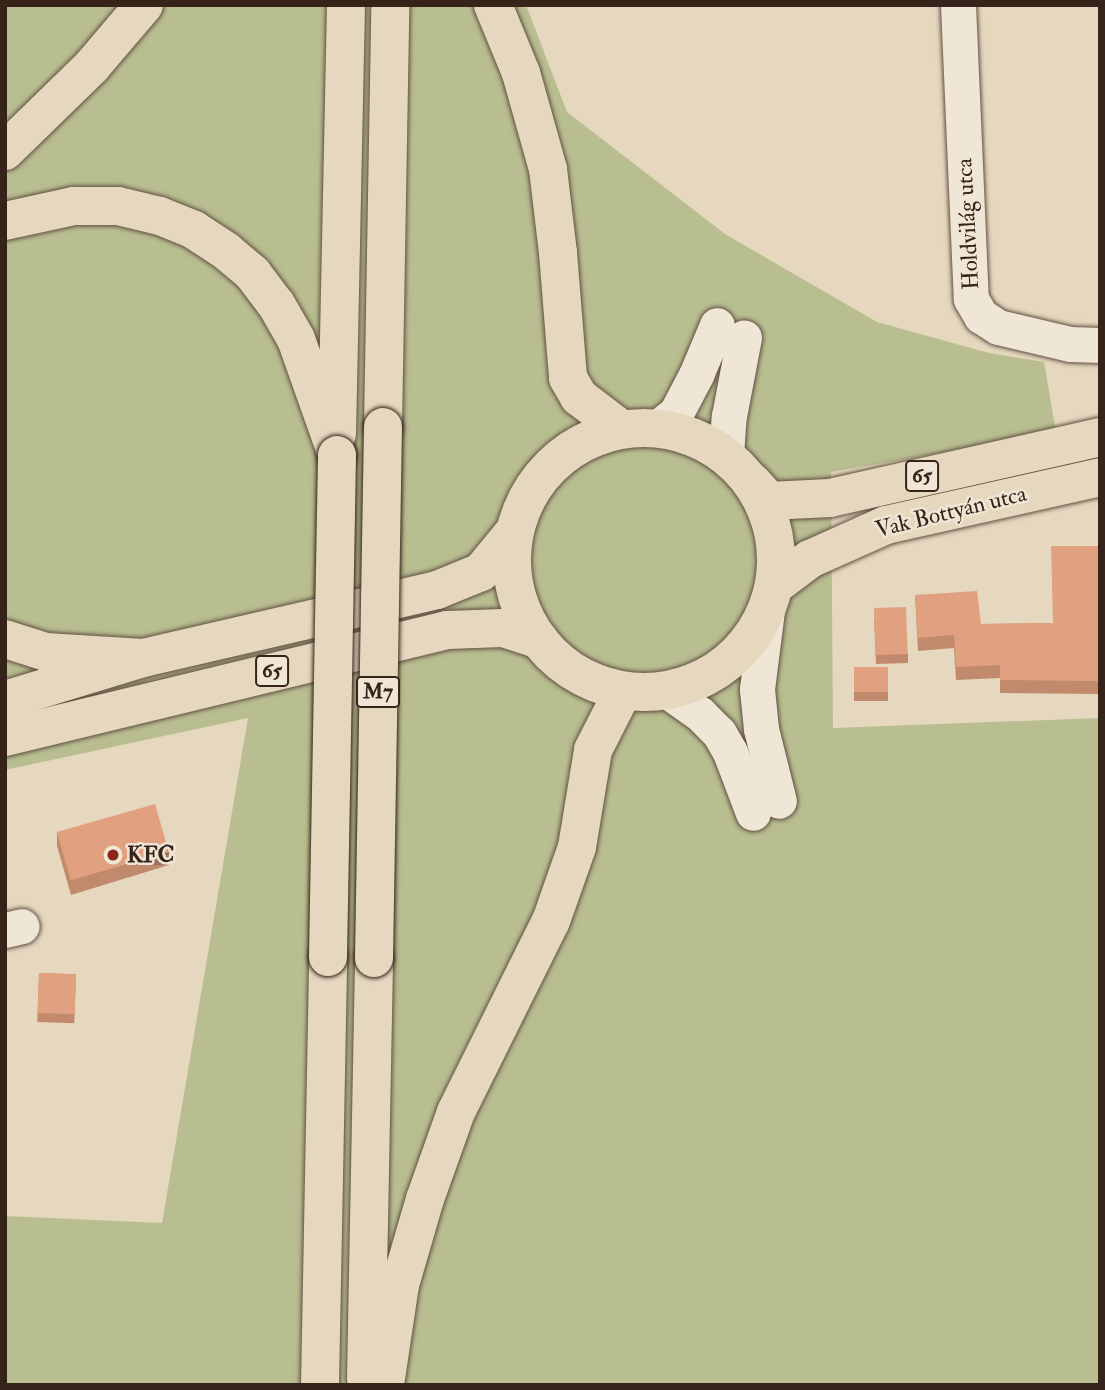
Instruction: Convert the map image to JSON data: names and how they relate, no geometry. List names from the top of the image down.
{
  "streets": {
    "main road": ["65", "Vak Bottyán utca", "M7"],
    "street": ["Holdvilág utca"]
  },
  "crossings": [
    ["65", "Vak Bottyán utca"]
  ],
  "places": ["KFC"]
}
